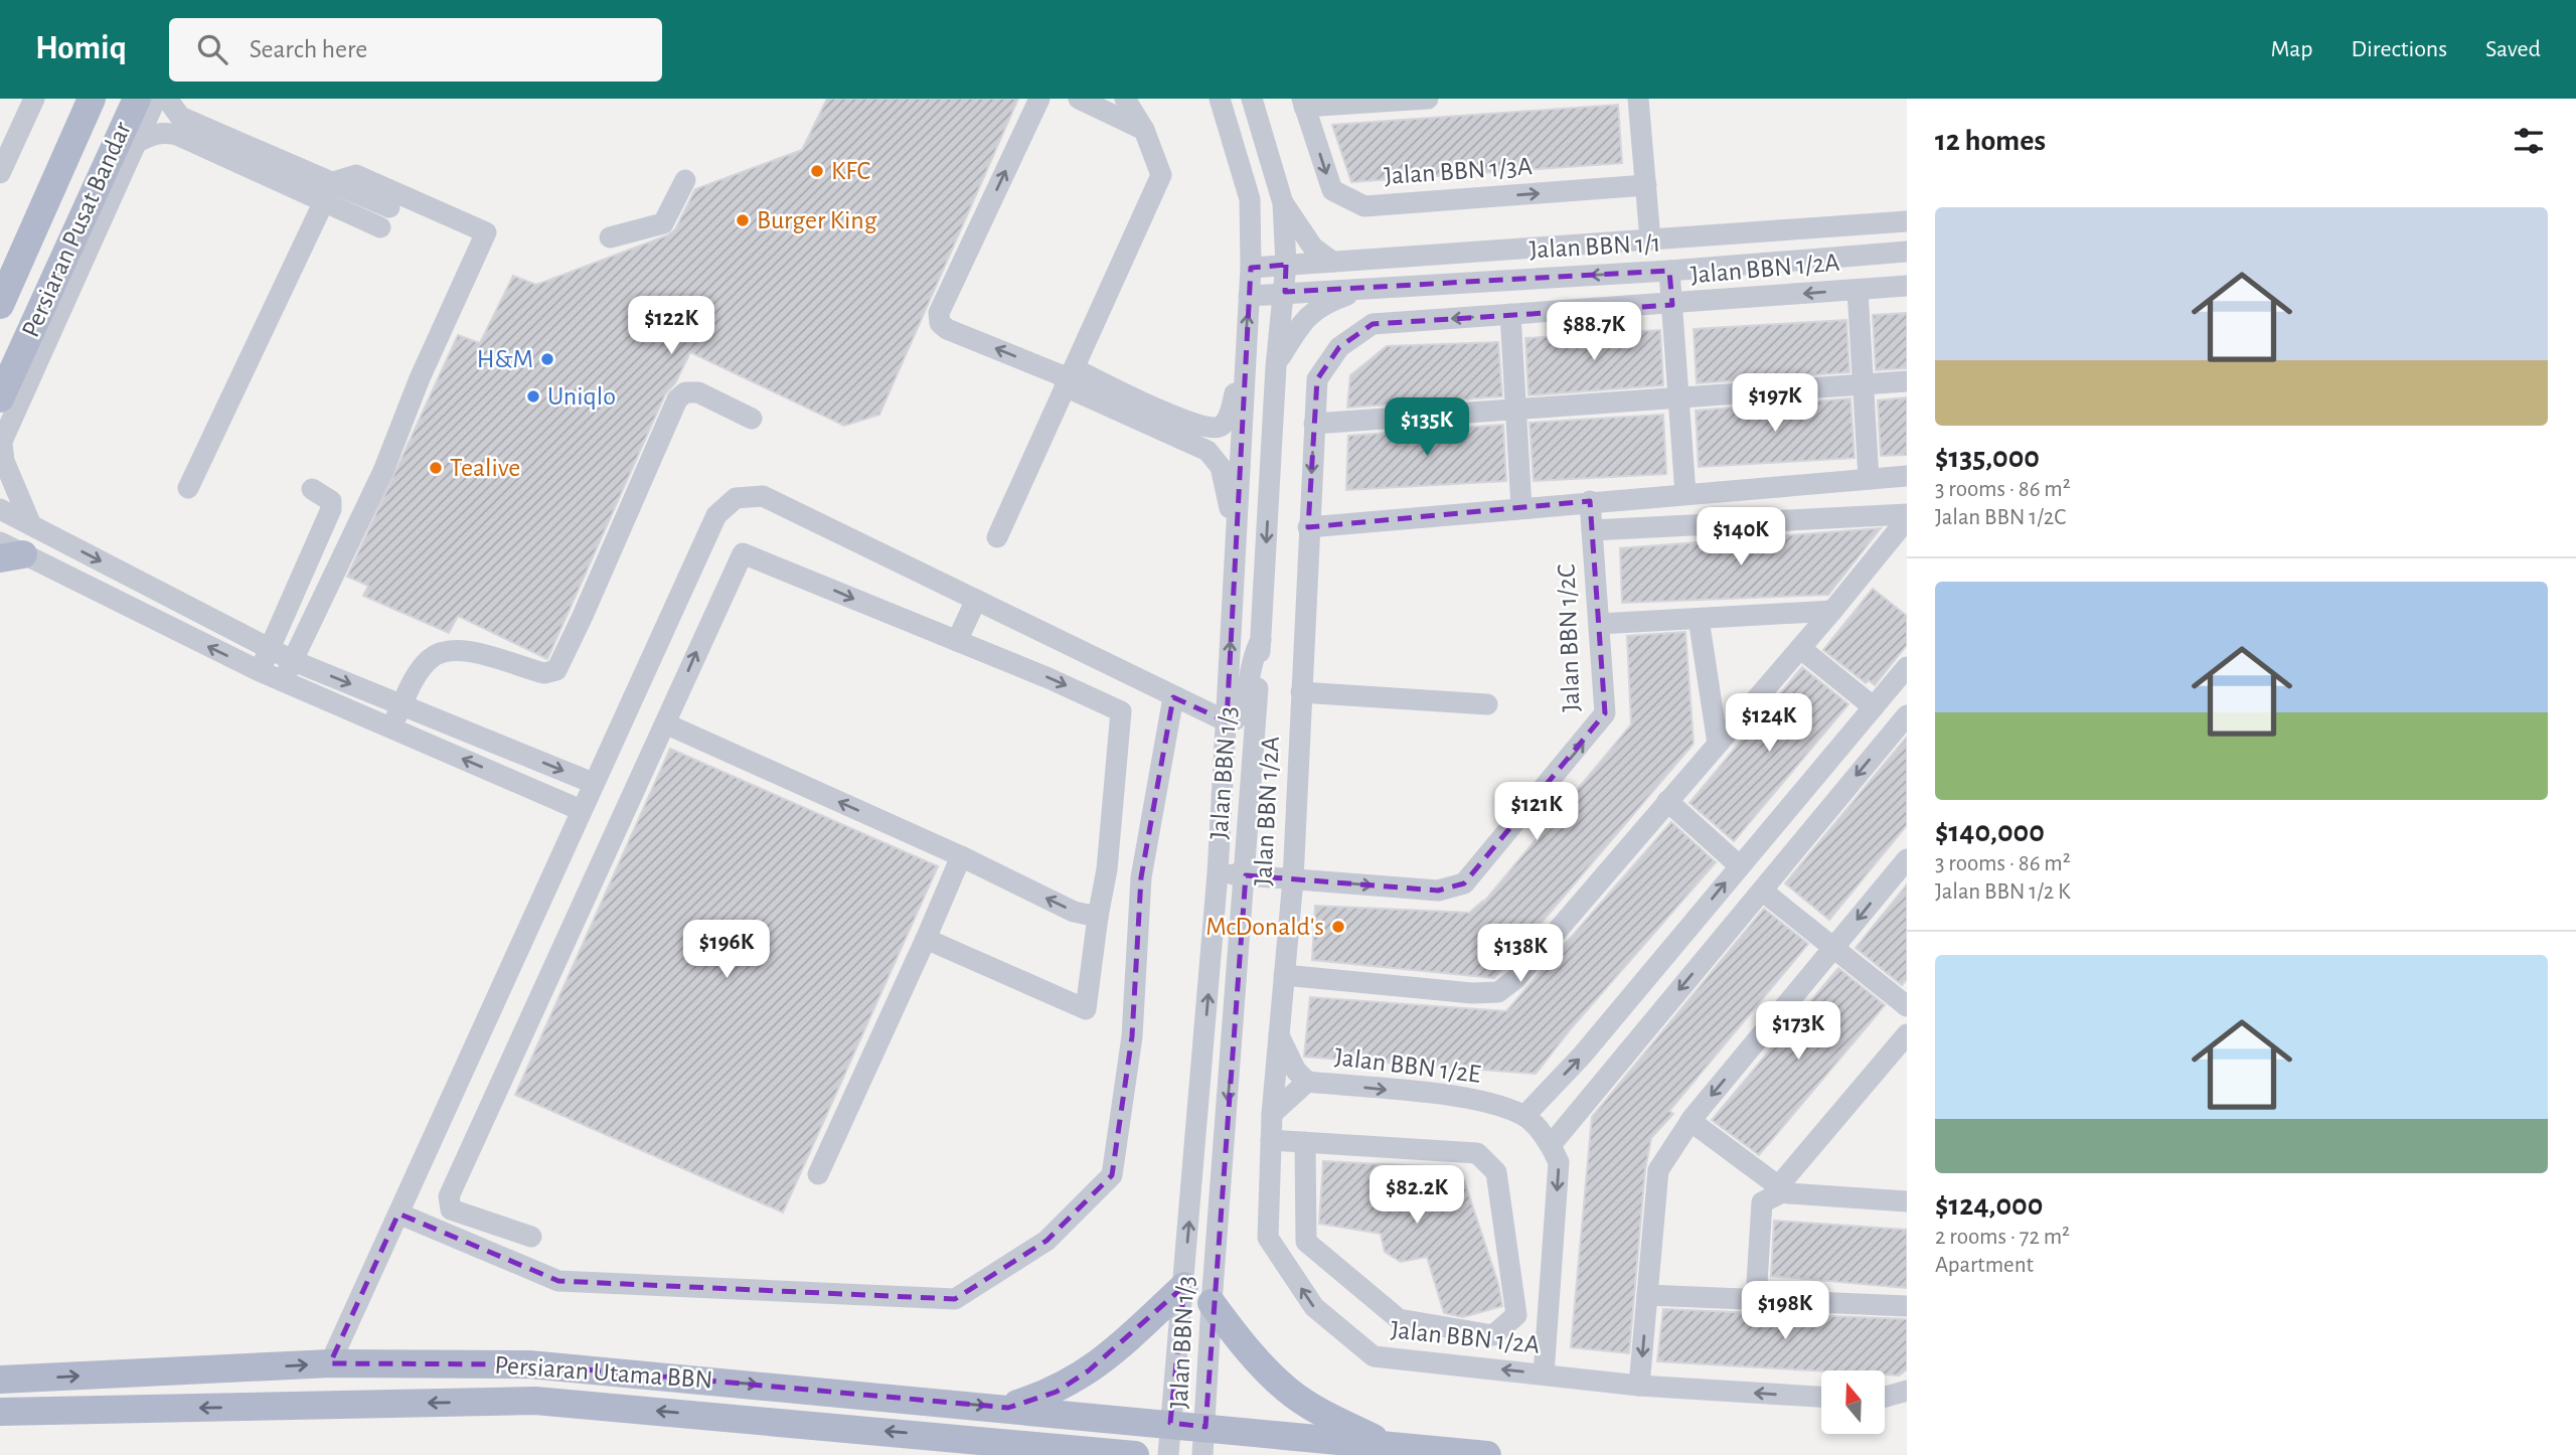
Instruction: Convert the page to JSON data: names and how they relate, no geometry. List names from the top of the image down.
{
  "streets": {
    "main road": ["Persiaran Pusat Bandar", "Persiaran Utama BBN"],
    "street": [
      "Jalan BBN 1/3A",
      "Jalan BBN 1/1",
      "Jalan BBN 1/2A",
      "Jalan BBN 1/2C",
      "Jalan BBN 1/3",
      "Jalan BBN 1/2E"
    ]
  },
  "crossings": [
    ["Jalan BBN 1/1", "Jalan BBN 1/3"],
    ["Jalan BBN 1/2A", "Jalan BBN 1/2C"],
    ["Jalan BBN 1/2A", "Jalan BBN 1/2E"],
    ["Jalan BBN 1/2C", "Jalan BBN 1/3"],
    ["Jalan BBN 1/3", "Persiaran Utama BBN"]
  ],
  "one_way": ["Jalan BBN 1/2E"],
  "places": [
    "KFC",
    "Burger King",
    "H&M",
    "Uniqlo",
    "Tealive",
    "McDonald's"
  ],
  "north": "top",
  "page": {
    "header": "Homiq",
    "search": "Search here",
    "nav": ["Map", "Directions", "Saved"],
    "heading": "12 homes",
    "list": [
      {
        "name": "$135,000",
        "note": "3 rooms · 86 m² · Jalan BBN 1/2C"
      },
      {
        "name": "$140,000",
        "note": "3 rooms · 86 m² · Jalan BBN 1/2 K"
      },
      {
        "name": "$124,000",
        "note": "2 rooms · 72 m² · Apartment"
      }
    ],
    "price": [
      "$122K",
      "$88.7K",
      "$197K",
      "$135K",
      "$140K",
      "$124K",
      "$121K",
      "$196K",
      "$138K",
      "$173K",
      "$82.2K",
      "$198K"
    ]
  }
}
